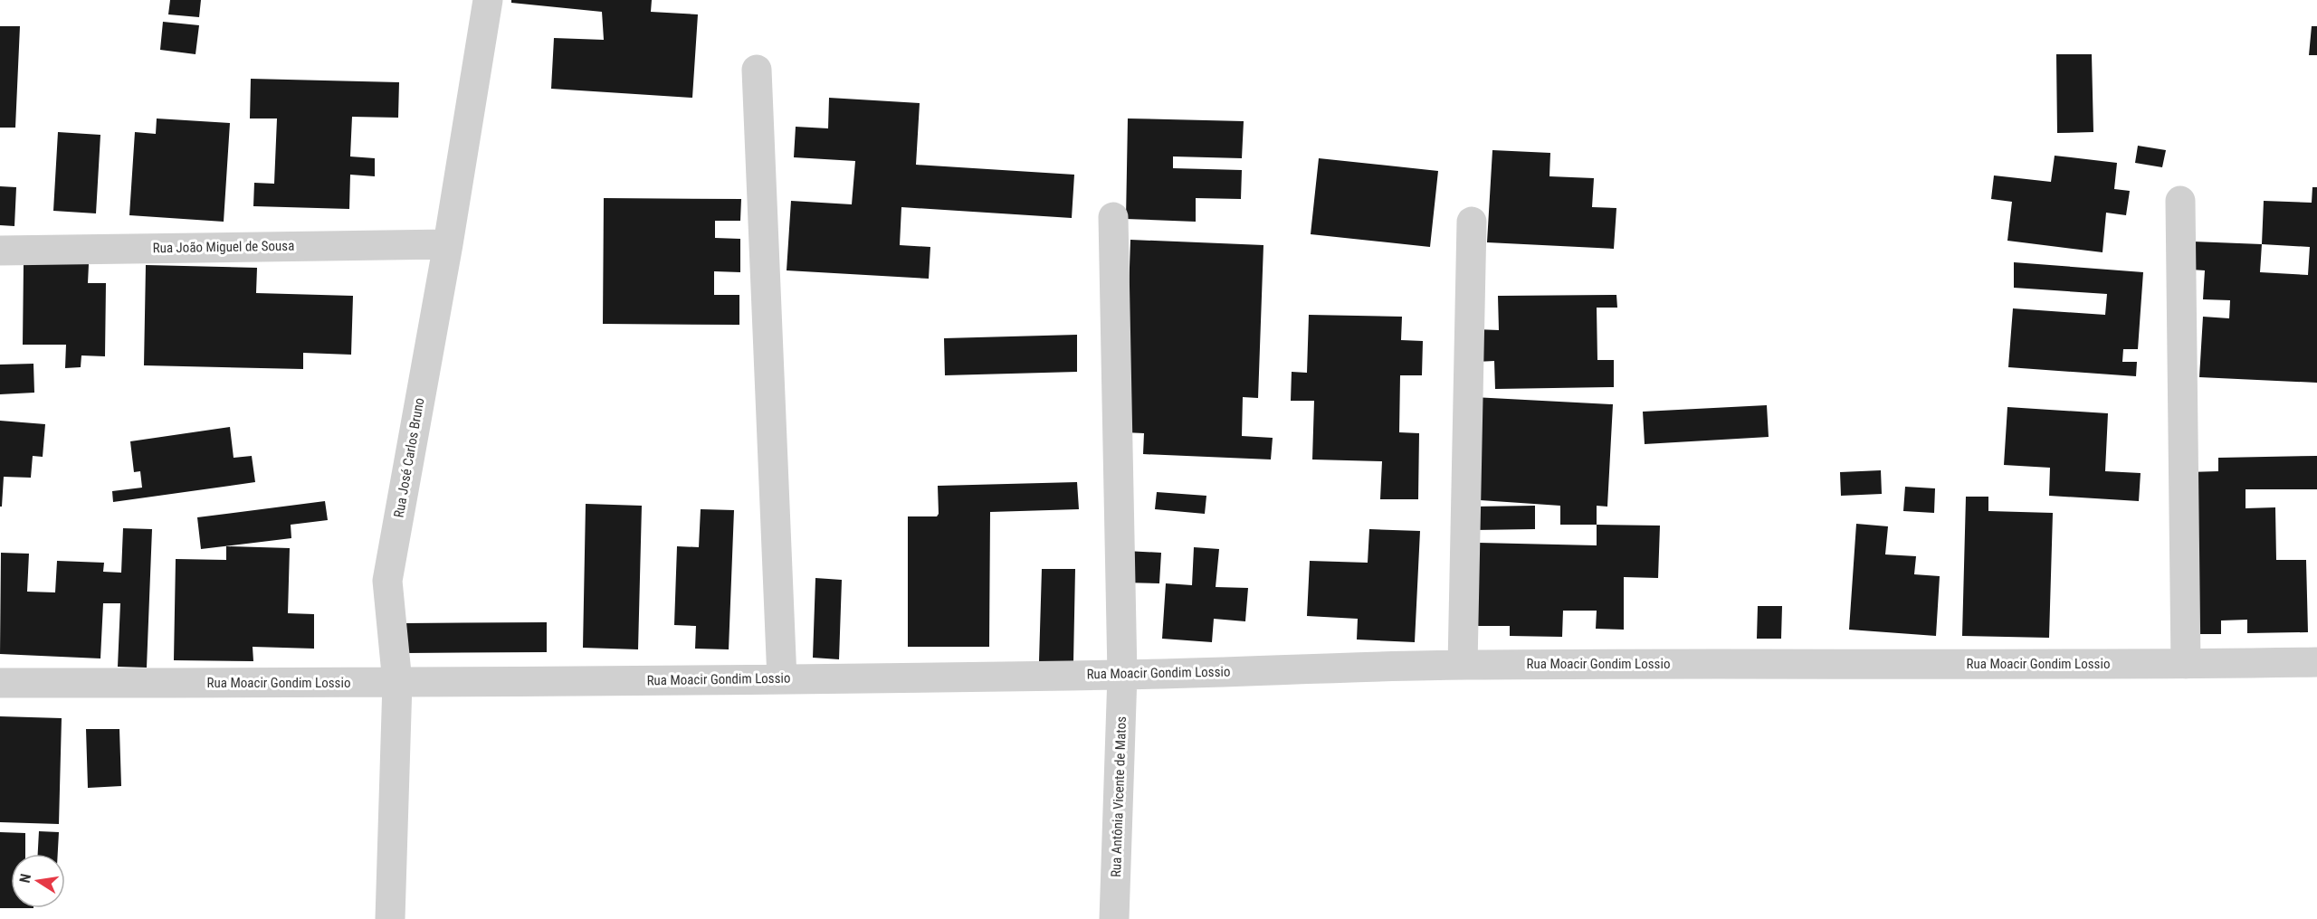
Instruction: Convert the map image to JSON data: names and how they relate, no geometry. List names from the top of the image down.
{
  "streets": {
    "street": [
      "Rua João Miguel de Sousa",
      "Rua José Carlos Bruno",
      "Rua Moacir Gondim Lossio",
      "Rua Antônia Vicente de Matos"
    ]
  },
  "crossings": [
    ["Rua João Miguel de Sousa", "Rua José Carlos Bruno"],
    ["Rua José Carlos Bruno", "Rua Moacir Gondim Lossio"],
    ["Rua Moacir Gondim Lossio", "Rua Antônia Vicente de Matos"]
  ],
  "north": "left"
}
